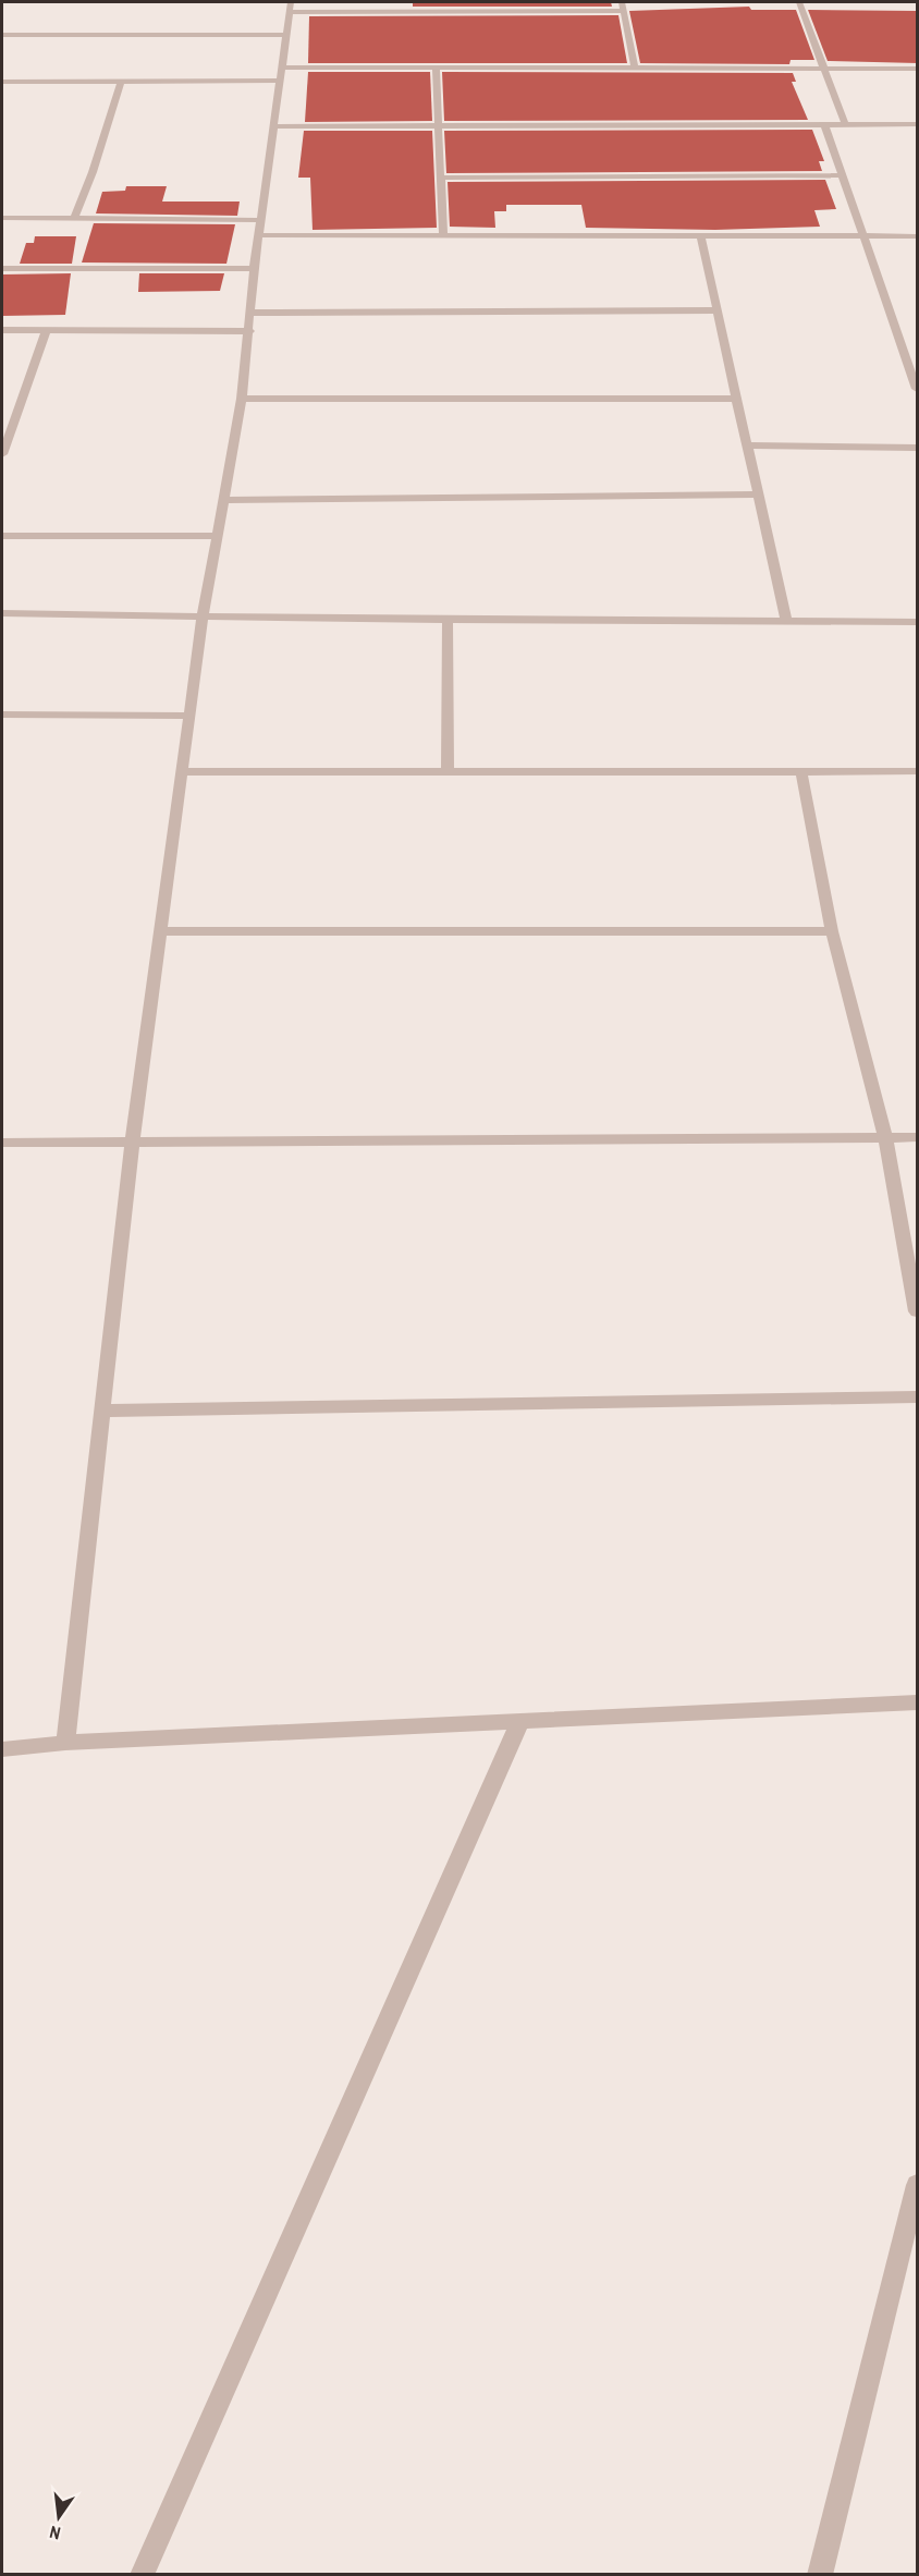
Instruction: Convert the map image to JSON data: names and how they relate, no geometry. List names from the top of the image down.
{
  "north": "bottom"
}
